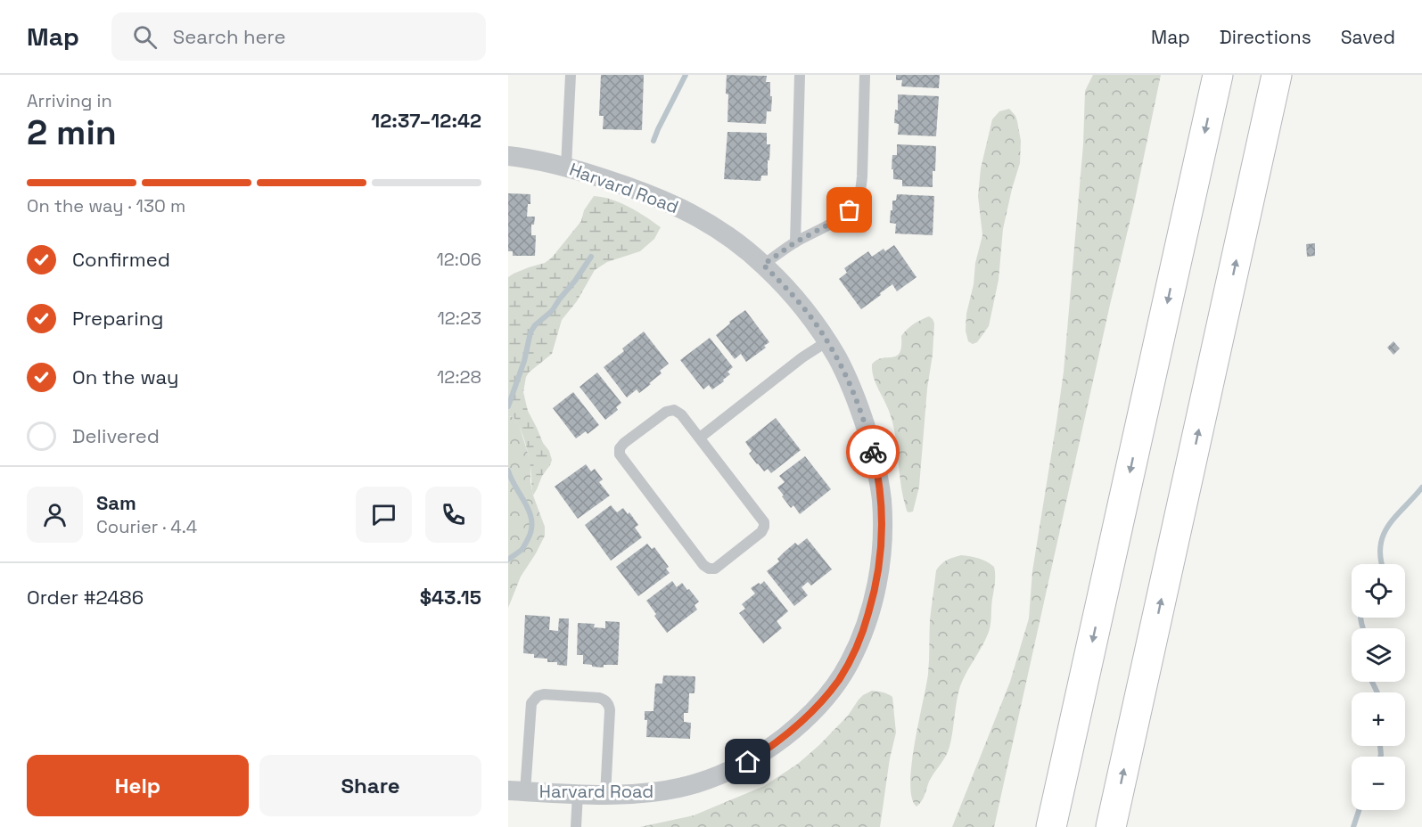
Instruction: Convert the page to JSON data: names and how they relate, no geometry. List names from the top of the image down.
{
  "streets": {
    "street": ["Harvard Road"]
  },
  "page": {
    "header": "Map",
    "search": "Search here",
    "nav": ["Map", "Directions", "Saved"],
    "heading": ["2 min", "Arriving in", "12:37–12:42"],
    "panel": [
      "Sam",
      "Courier · 4.4",
      "Order #2486",
      "$43.15"
    ],
    "bar": "On the way · 130 m",
    "list": [
      ["Confirmed", "12:06"],
      ["Preparing", "12:23"],
      ["On the way", "12:28"],
      "Delivered"
    ],
    "map_buttons": ["+", "−"],
    "buttons": ["Help", "Share"]
  }
}
